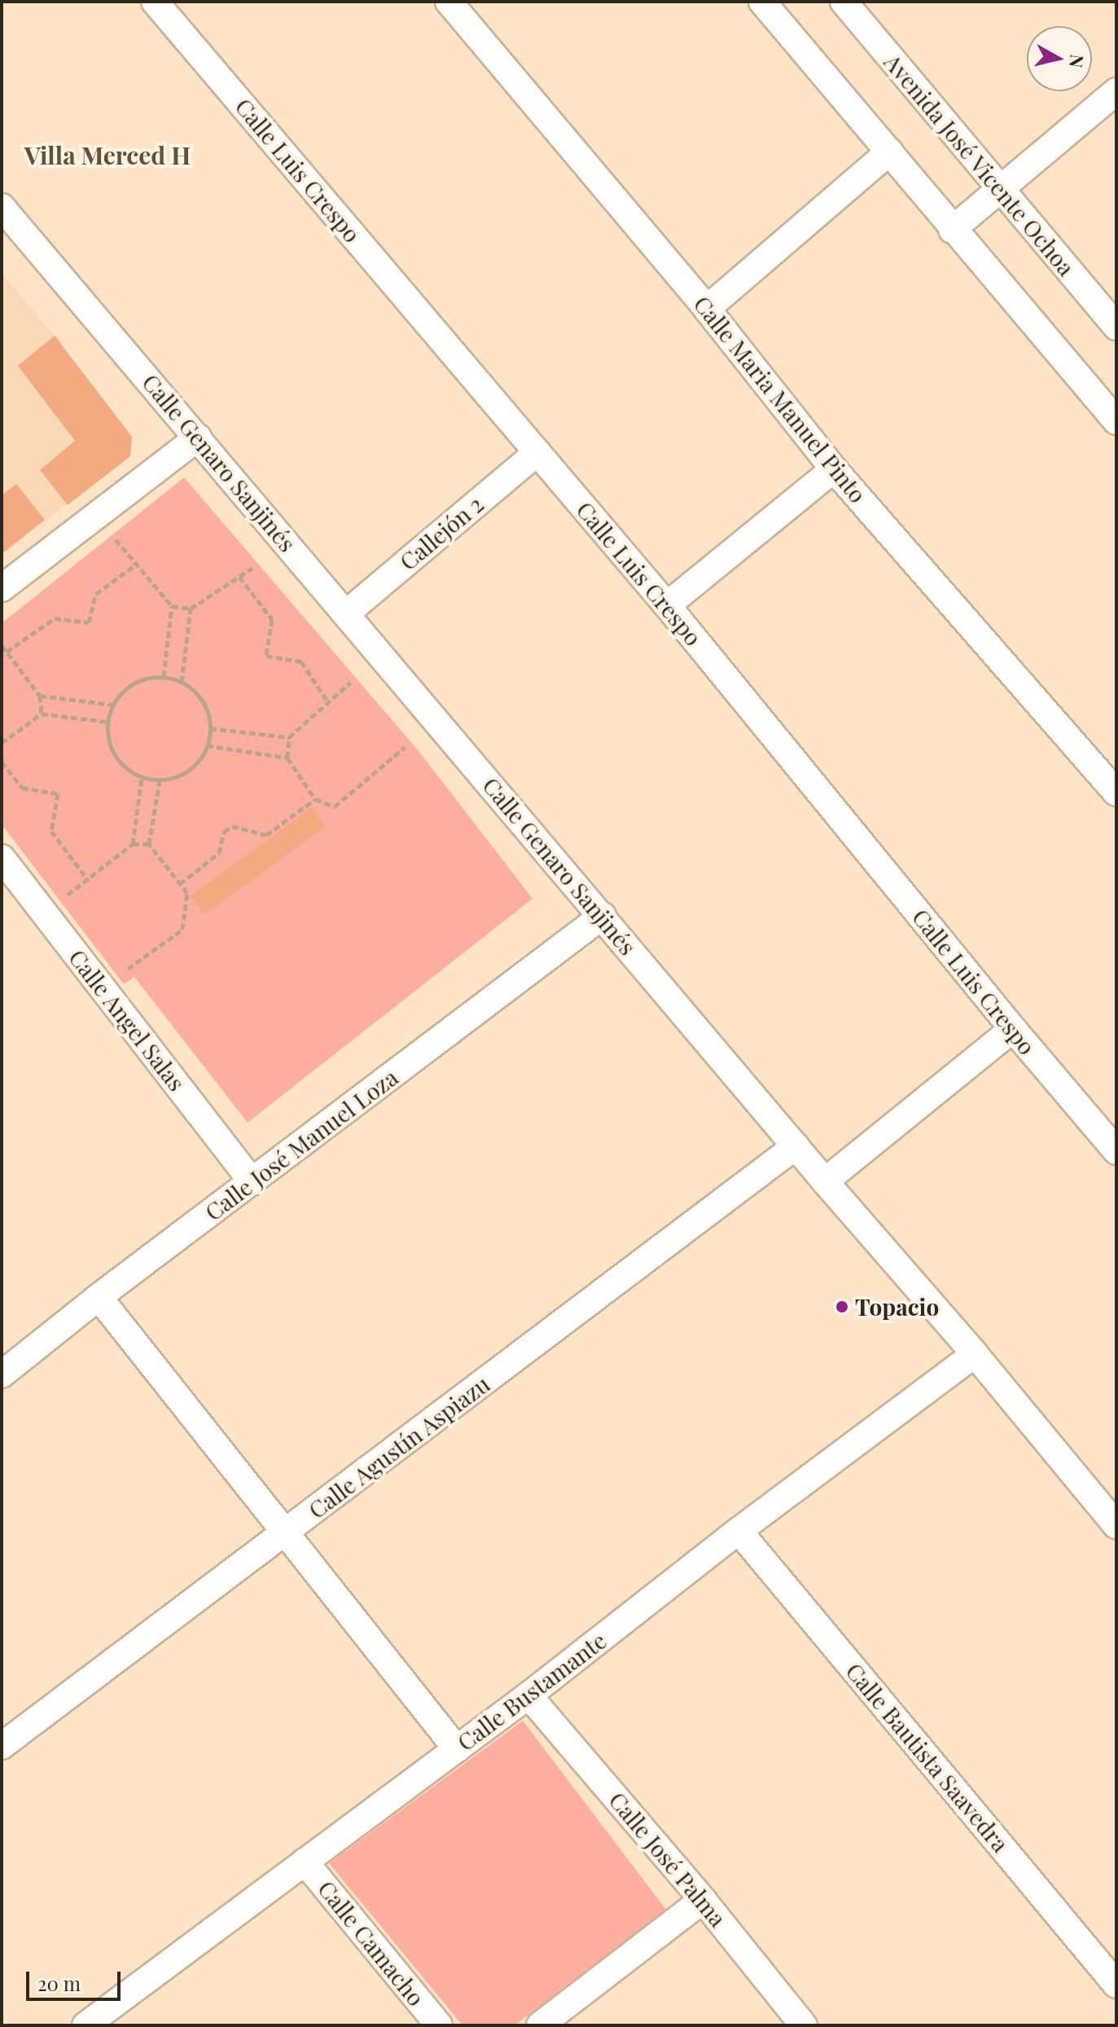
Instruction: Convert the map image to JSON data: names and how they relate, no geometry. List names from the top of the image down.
{
  "streets": {
    "street": [
      "Avenida José Vicente Ochoa",
      "Calle Luis Crespo",
      "Calle Maria Manuel Pinto",
      "Calle Genaro Sanjinés",
      "Callejón 2",
      "Calle Angel Salas",
      "Calle José Manuel Loza",
      "Calle Agustín Aspiazu",
      "Calle Bustamante",
      "Calle Bautista Saavedra",
      "Calle José Palma",
      "Calle Camacho"
    ]
  },
  "crossings": [
    ["Calle Luis Crespo", "Callejón 2"],
    ["Calle Genaro Sanjinés", "Callejón 2"],
    ["Calle Genaro Sanjinés", "Calle José Manuel Loza"],
    ["Calle Genaro Sanjinés", "Calle Agustín Aspiazu"],
    ["Calle Genaro Sanjinés", "Calle Bustamante"],
    ["Calle Angel Salas", "Calle José Manuel Loza"],
    ["Calle Bustamante", "Calle Bautista Saavedra"],
    ["Calle Bustamante", "Calle José Palma"],
    ["Calle Bustamante", "Calle Camacho"]
  ],
  "districts": ["Villa Merced H"],
  "places": ["Topacio"],
  "scale_bar": "20 m",
  "north": "right"
}
